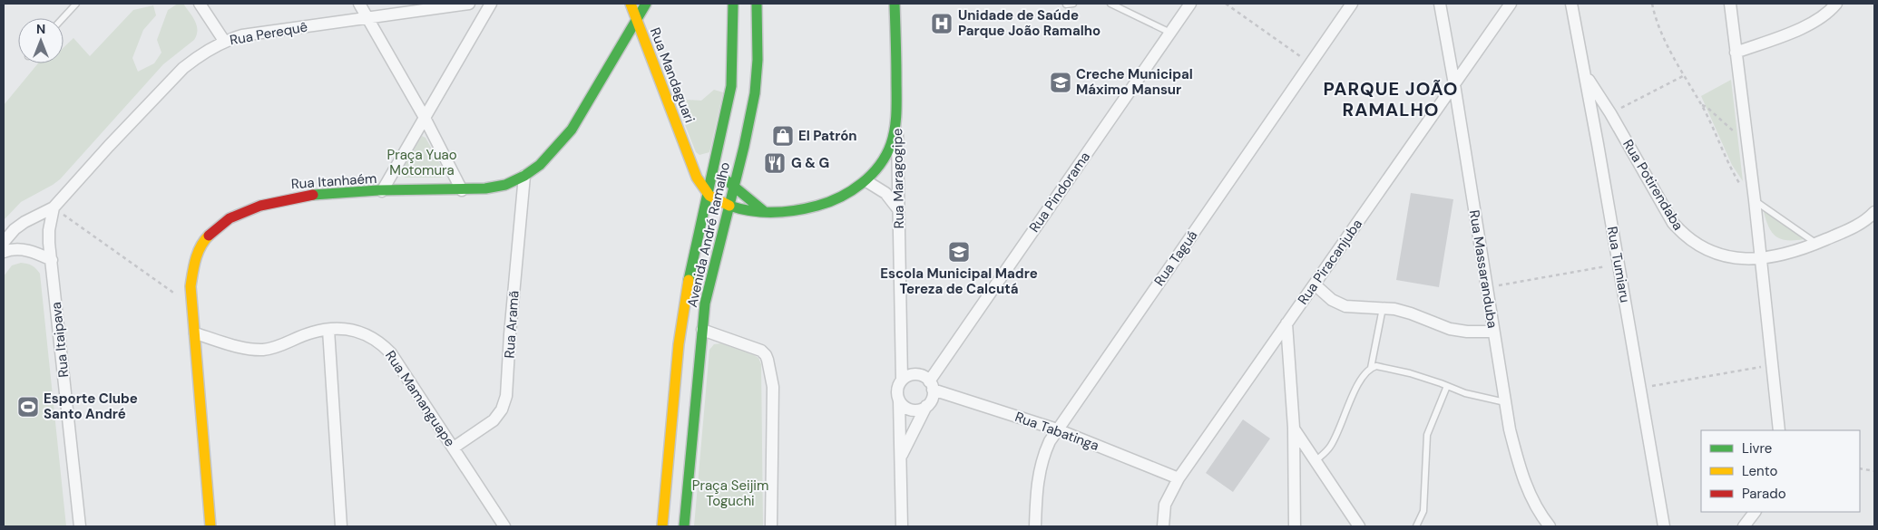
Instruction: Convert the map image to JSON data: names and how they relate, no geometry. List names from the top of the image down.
{
  "streets": {
    "street": [
      "Rua Perequê",
      "Rua Mandaguari",
      "Rua Maragogipe",
      "Rua Itanhaém",
      "Rua Potirendaba",
      "Rua Pindorama",
      "Avenida André Ramalho",
      "Rua Taguá",
      "Rua Piracanjuba",
      "Rua Tumiaru",
      "Rua Massaranduba",
      "Rua Aramã",
      "Rua Itaipava",
      "Rua Mamanguape",
      "Rua Tabatinga"
    ]
  },
  "crossings": [
    ["Rua Perequê", "Rua Itaipava"],
    ["Rua Mandaguari", "Rua Itanhaém"],
    ["Rua Mandaguari", "Avenida André Ramalho"],
    ["Rua Maragogipe", "Rua Pindorama"],
    ["Rua Maragogipe", "Rua Tabatinga"],
    ["Rua Itanhaém", "Rua Aramã"],
    ["Rua Itanhaém", "Rua Mamanguape"],
    ["Rua Potirendaba", "Rua Tumiaru"],
    ["Rua Pindorama", "Rua Tabatinga"],
    ["Rua Taguá", "Rua Tabatinga"],
    ["Rua Piracanjuba", "Rua Massaranduba"],
    ["Rua Piracanjuba", "Rua Tabatinga"],
    ["Rua Aramã", "Rua Mamanguape"]
  ],
  "districts": ["PARQUE JOÃO RAMALHO"],
  "parks": ["Praça Yuao Motomura", "Praça Seijim Toguchi"],
  "places": {
    "hospital": ["Unidade de Saúde Parque João Ramalho"],
    "school or university": ["Creche Municipal Máximo Mansur", "Escola Municipal Madre Tereza de Calcutá"],
    "shop": ["El Patrón"],
    "restaurant": ["G & G"],
    "sports": ["Esporte Clube Santo André"]
  },
  "legend": ["Livre", "Lento", "Parado"],
  "north": "top"
}
